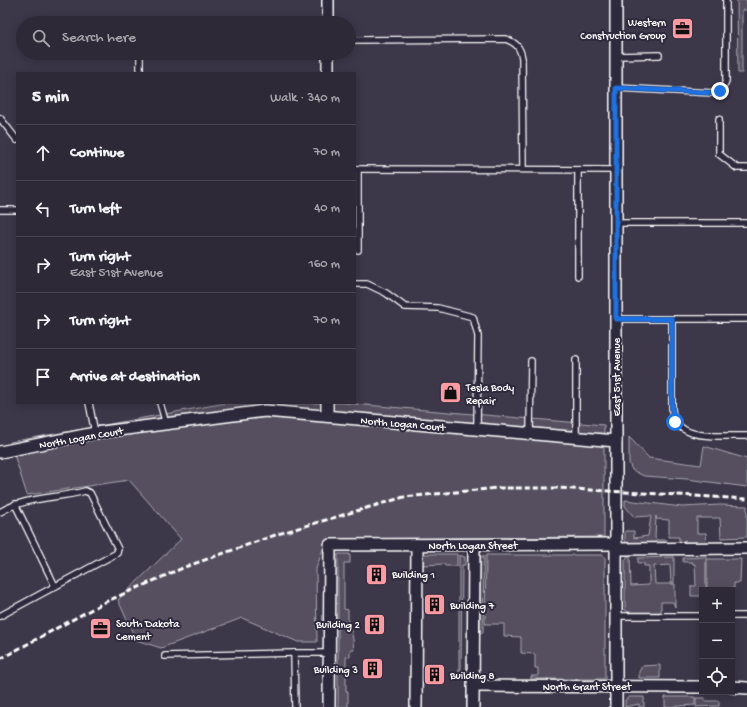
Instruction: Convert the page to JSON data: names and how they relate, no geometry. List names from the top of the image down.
{
  "streets": {
    "street": [
      "East 51st Avenue",
      "North Logan Court",
      "North Logan Street",
      "North Grant Street"
    ]
  },
  "crossings": [
    ["East 51st Avenue", "North Logan Court"],
    ["East 51st Avenue", "North Logan Street"],
    ["East 51st Avenue", "North Grant Street"]
  ],
  "places": {
    "office": ["Western Construction Group", "South Dakota Cement"],
    "shop": ["Tesla Body Repair"],
    "building": [
      "Building 1",
      "Building 7",
      "Building 2",
      "Building 3",
      "Building 8"
    ]
  },
  "page": {
    "search": "Search here",
    "heading": ["5 min", "Walk · 340 m"],
    "list": [
      ["Continue", "70 m"],
      ["Turn left", "40 m"],
      ["Turn right", "East 51st Avenue", "160 m"],
      ["Turn right", "70 m"],
      "Arrive at destination"
    ],
    "map_buttons": ["+", "−"]
  }
}
